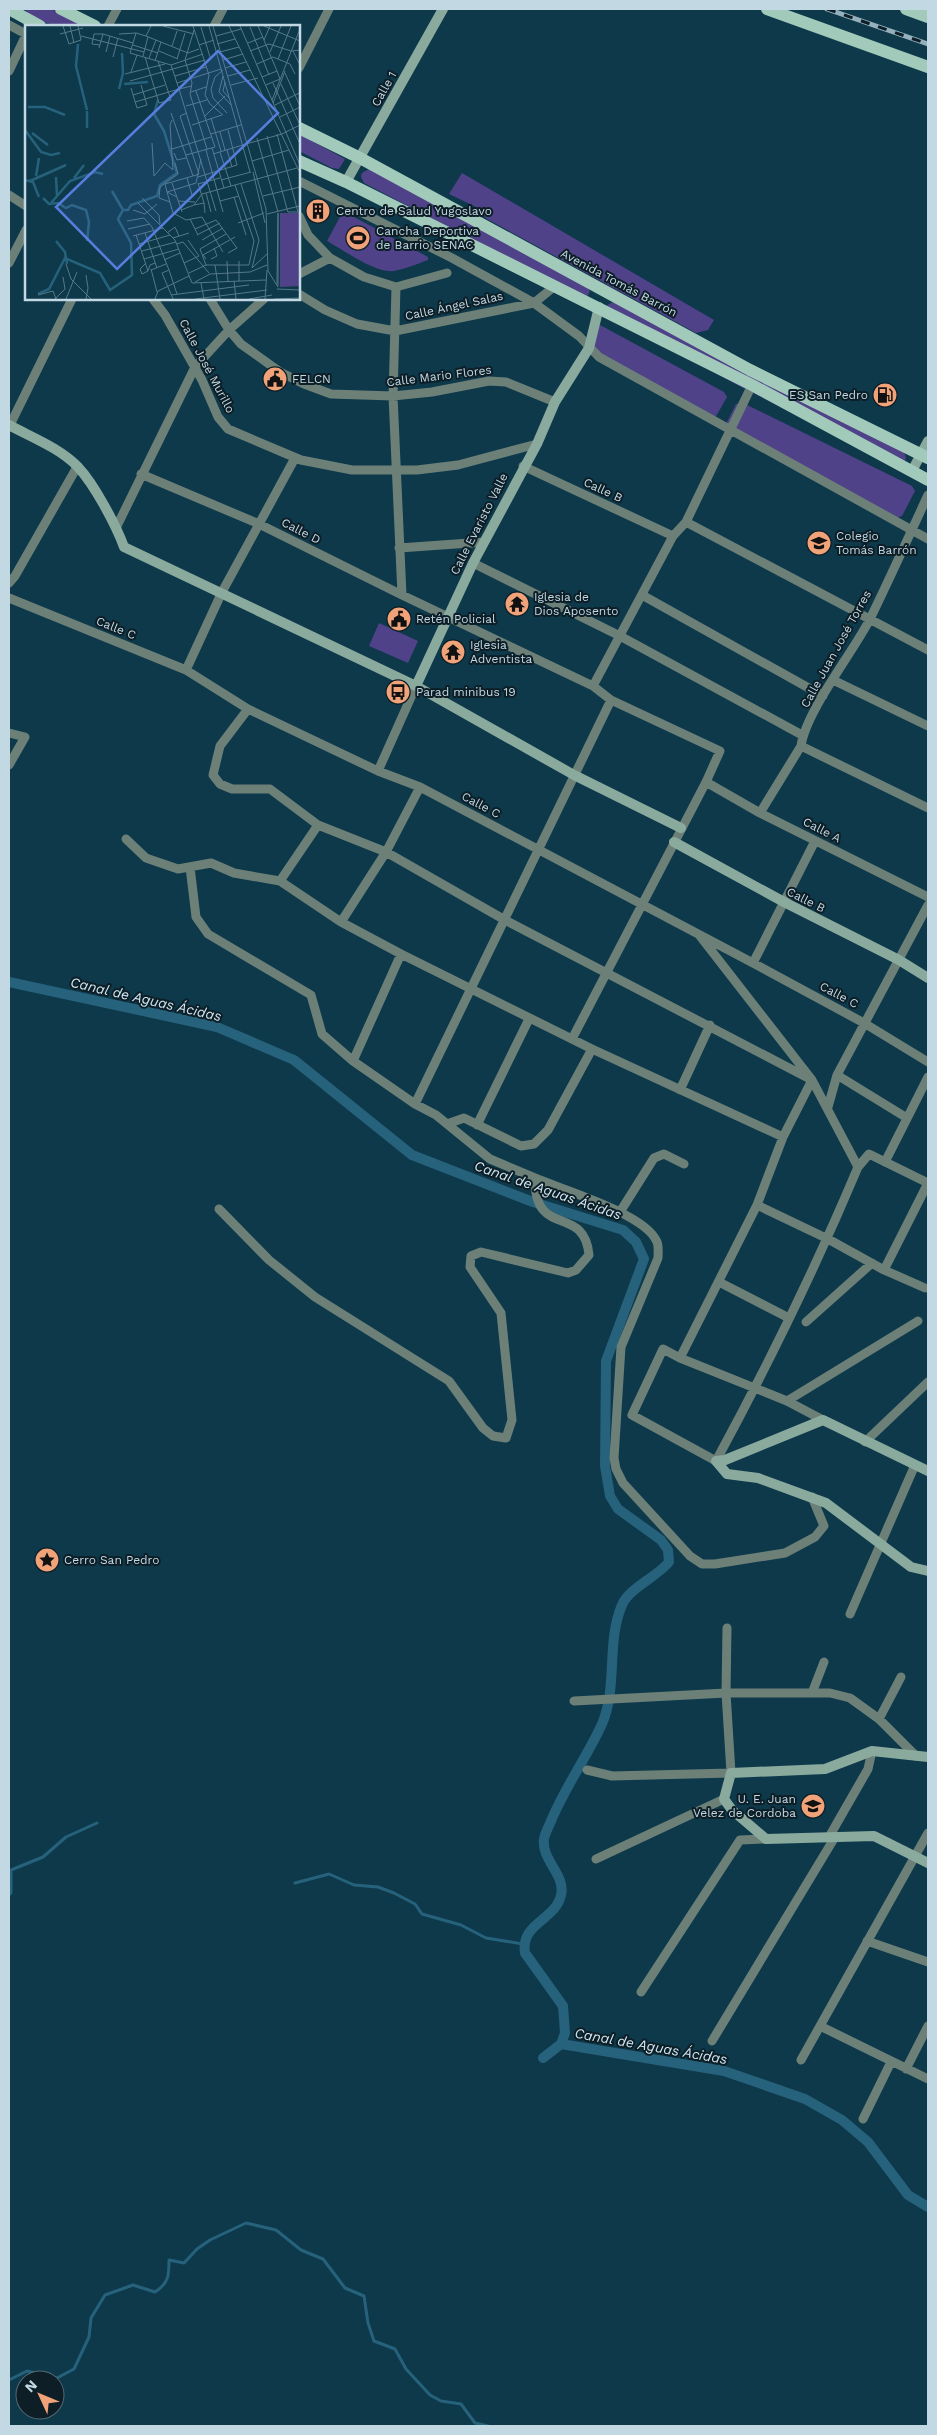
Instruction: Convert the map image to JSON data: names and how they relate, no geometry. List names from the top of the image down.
{
  "streets": {
    "main road": ["Avenida Tomás Barrón"],
    "street": [
      "Calle 1",
      "Calle Ángel Salas",
      "Calle José Murillo",
      "Calle Mario Flores",
      "Calle B",
      "Calle Evaristo Valle",
      "Calle D",
      "Calle C",
      "Calle Juan José Torres",
      "Calle A"
    ]
  },
  "crossings": [
    ["Calle 1", "Avenida Tomás Barrón"],
    ["Avenida Tomás Barrón", "Calle Evaristo Valle"],
    ["Calle José Murillo", "Calle Evaristo Valle"],
    ["Calle Mario Flores", "Calle Evaristo Valle"],
    ["Calle B", "Calle Evaristo Valle"],
    ["Calle Evaristo Valle", "Calle D"],
    ["Calle Evaristo Valle", "Calle C"],
    ["Calle D", "Calle A"],
    ["Calle Juan José Torres", "Calle A"]
  ],
  "water": ["Canal de Aguas Ácidas"],
  "places": {
    "building": ["Centro de Salud Yugoslavo"],
    "sports": ["Cancha Deportiva de Barrio SENAC"],
    "public building": ["FELCN", "Retén Policial"],
    "fuel station": ["ES San Pedro"],
    "school or university": ["Colegio Tomás Barrón", "U. E. Juan Velez de Cordoba"],
    "temple": ["Iglesia de Dios Aposento", "Iglesia Adventista"],
    "bus stop": ["Parad minibus 19"],
    "place": ["Cerro San Pedro"]
  },
  "north": "top left"
}
